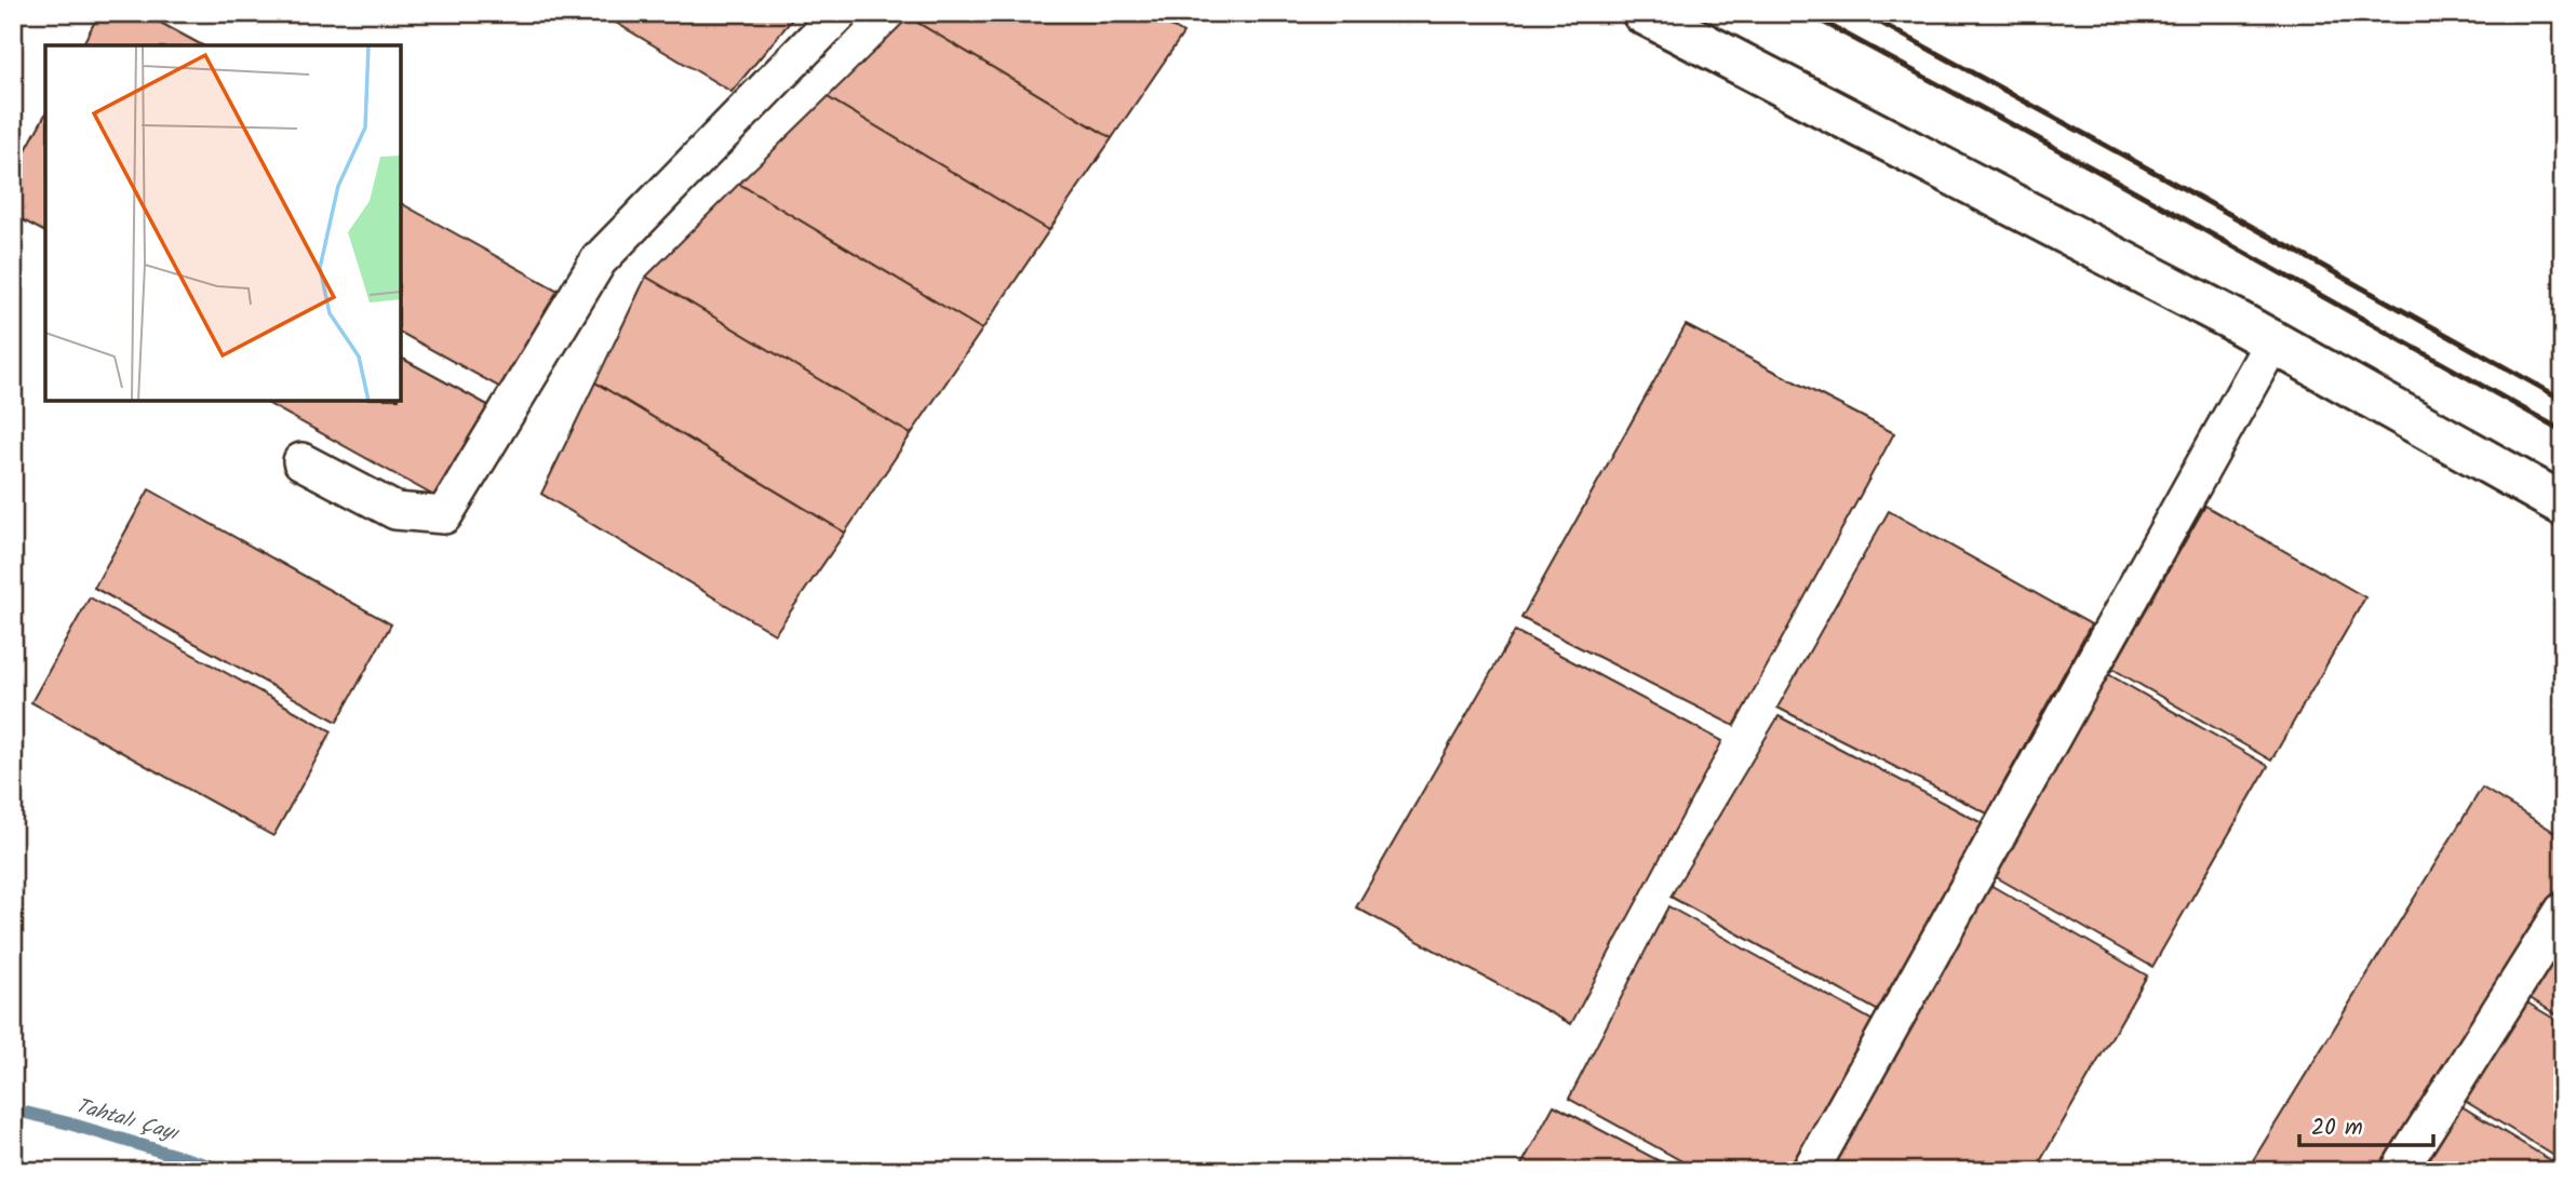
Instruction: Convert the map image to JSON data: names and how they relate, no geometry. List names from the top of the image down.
{
  "water": ["Tahtalı Çayı"],
  "scale_bar": "20 m"
}
